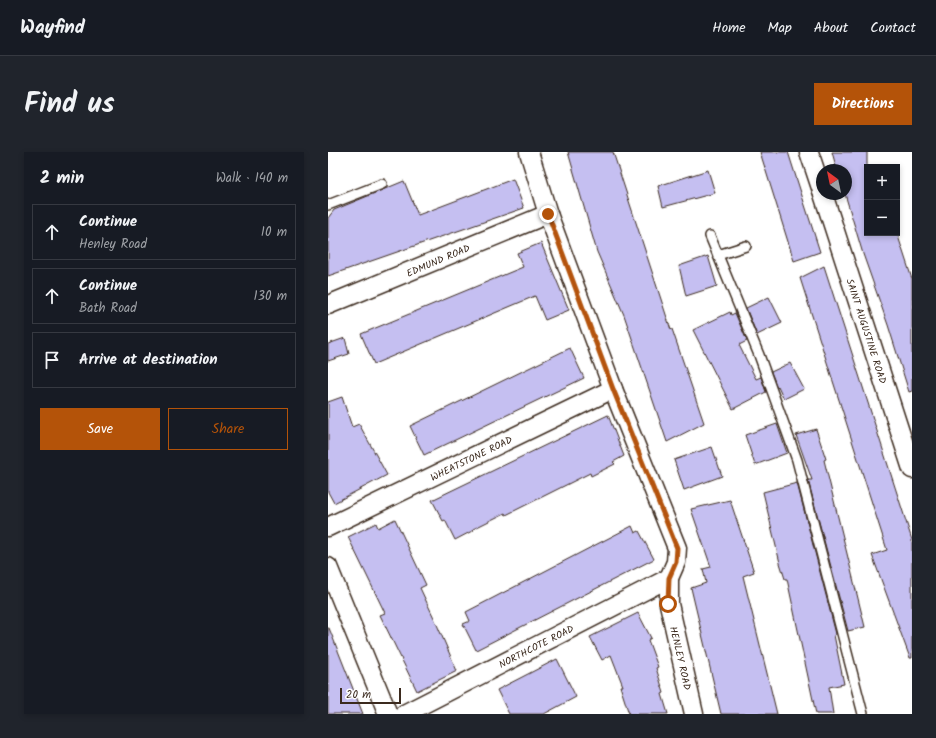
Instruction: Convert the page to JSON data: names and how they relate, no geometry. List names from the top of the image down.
{
  "streets": {
    "street": [
      "EDMUND ROAD",
      "SAINT AUGUSTINE ROAD",
      "WHEATSTONE ROAD",
      "NORTHCOTE ROAD",
      "HENLEY ROAD"
    ]
  },
  "crossings": [
    ["EDMUND ROAD", "HENLEY ROAD"],
    ["WHEATSTONE ROAD", "HENLEY ROAD"],
    ["NORTHCOTE ROAD", "HENLEY ROAD"]
  ],
  "scale_bar": "20 m",
  "north": "top left",
  "page": {
    "header": "Wayfind",
    "nav": [
      "Home",
      "Map",
      "About",
      "Contact"
    ],
    "title": "Find us",
    "buttons": [
      "Directions",
      ["Save", "Share"]
    ],
    "heading": ["2 min", "Walk · 140 m"],
    "map_buttons": ["+", "−"],
    "list": [
      ["Continue", "Henley Road", "10 m"],
      ["Continue", "Bath Road", "130 m"],
      "Arrive at destination"
    ],
    "scale": "20 m"
  }
}
